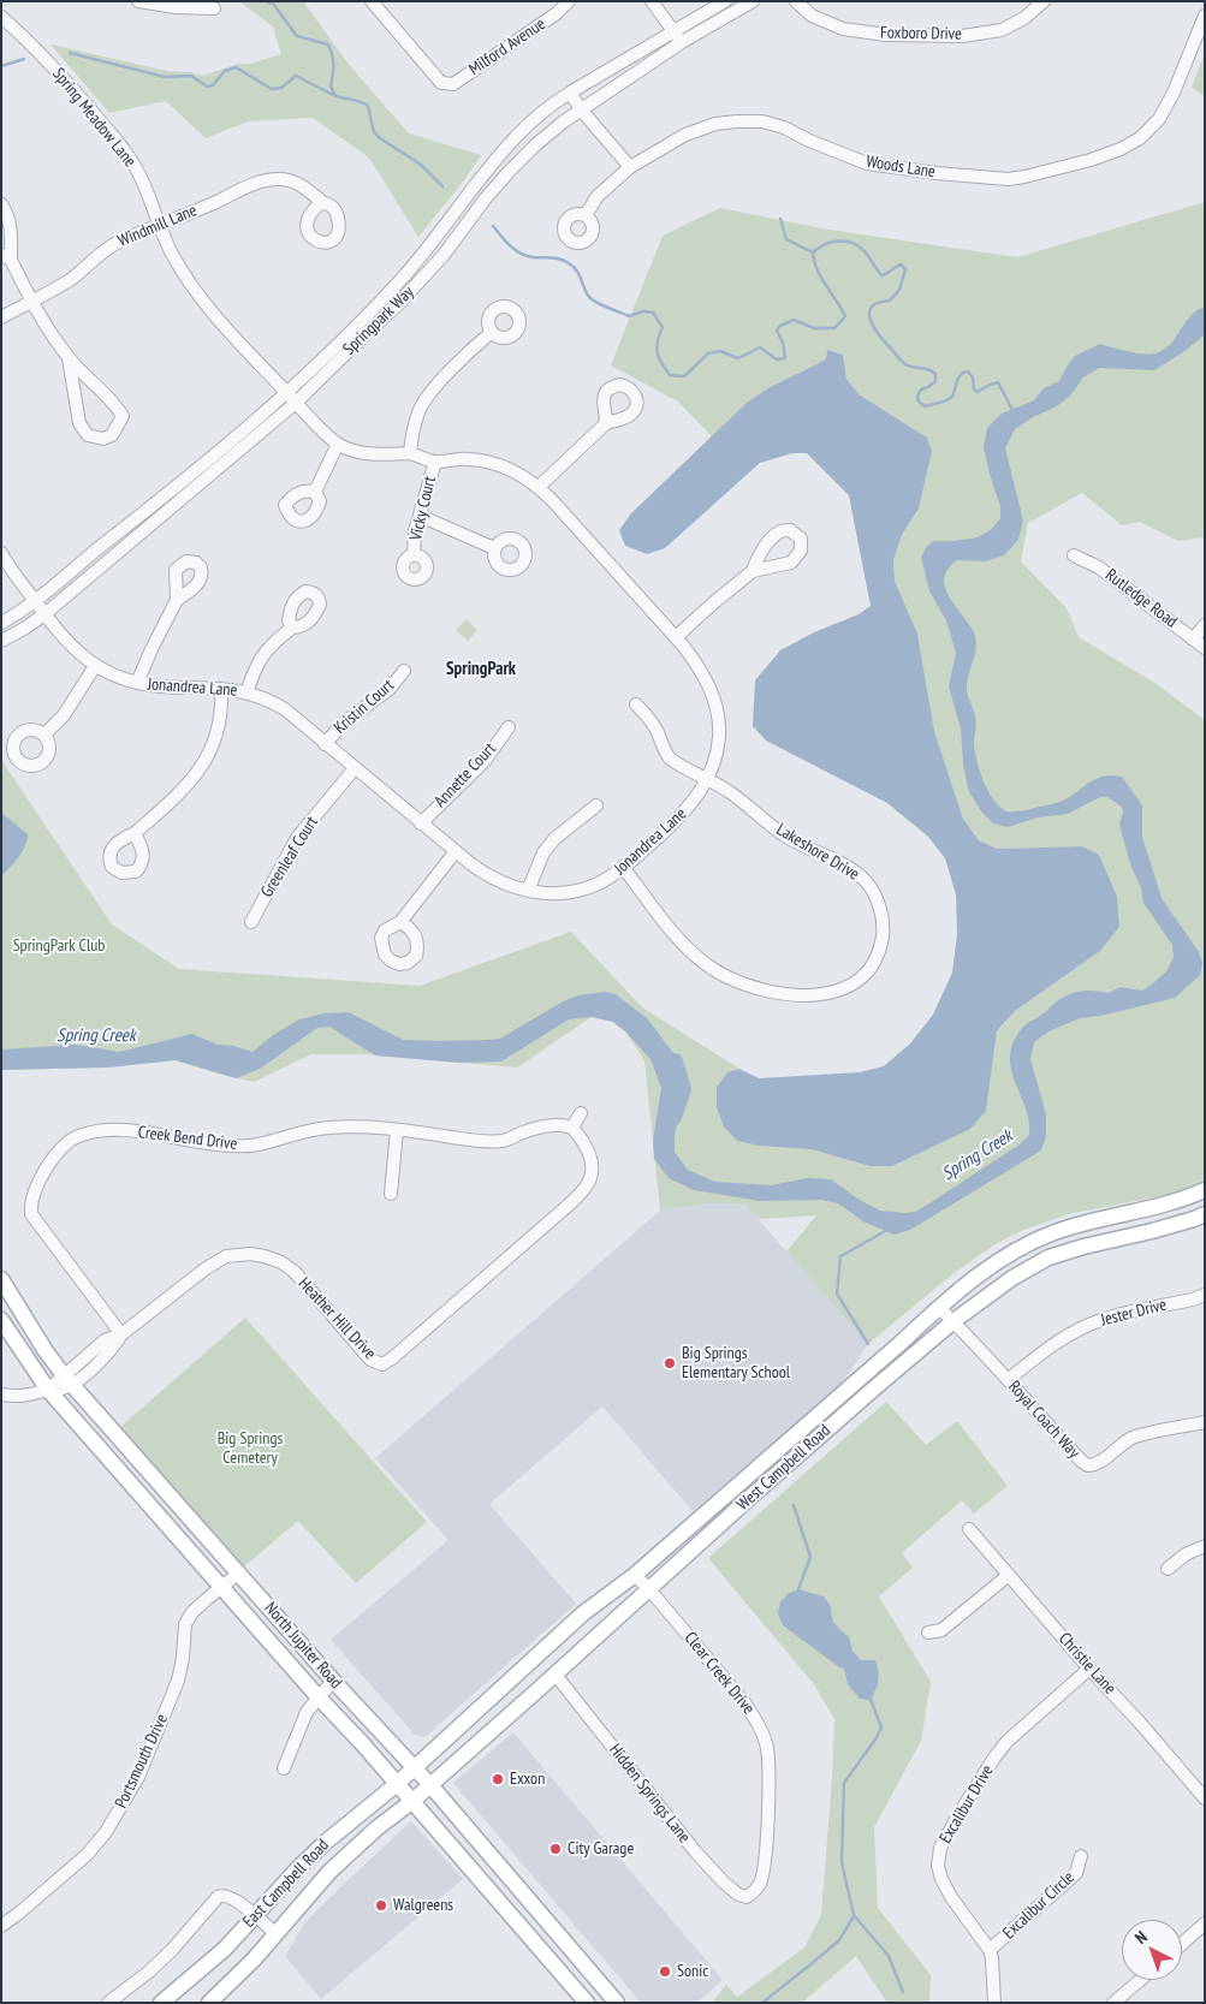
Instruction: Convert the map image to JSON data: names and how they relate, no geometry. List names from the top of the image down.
{
  "streets": {
    "main road": ["West Campbell Road", "North Jupiter Road", "East Campbell Road"],
    "street": [
      "Foxboro Drive",
      "Milford Avenue",
      "Spring Meadow Lane",
      "Woods Lane",
      "Windmill Lane",
      "Springpark Way",
      "Vicky Court",
      "Rutledge Road",
      "Jonandrea Lane",
      "Kristin Court",
      "Annette Court",
      "Lakeshore Drive",
      "Greenleaf Court",
      "Creek Bend Drive",
      "Jester Drive",
      "Heather Hill Drive",
      "Royal Coach Way",
      "Christie Lane",
      "Clear Creek Drive",
      "Portsmouth Drive",
      "Hidden Springs Lane",
      "Excalibur Drive",
      "Excalibur Circle"
    ]
  },
  "crossings": [
    ["Spring Meadow Lane", "Windmill Lane"],
    ["Spring Meadow Lane", "Springpark Way"],
    ["Spring Meadow Lane", "Jonandrea Lane"],
    ["Springpark Way", "Jonandrea Lane"],
    ["Vicky Court", "Jonandrea Lane"],
    ["Jonandrea Lane", "Kristin Court"],
    ["Jonandrea Lane", "Annette Court"],
    ["Jonandrea Lane", "Lakeshore Drive"],
    ["Jonandrea Lane", "Greenleaf Court"],
    ["Creek Bend Drive", "Heather Hill Drive"],
    ["Jester Drive", "Royal Coach Way"],
    ["Heather Hill Drive", "North Jupiter Road"],
    ["Royal Coach Way", "West Campbell Road"],
    ["West Campbell Road", "North Jupiter Road"],
    ["West Campbell Road", "Clear Creek Drive"],
    ["West Campbell Road", "Hidden Springs Lane"],
    ["West Campbell Road", "East Campbell Road"],
    ["North Jupiter Road", "Portsmouth Drive"],
    ["North Jupiter Road", "East Campbell Road"],
    ["Christie Lane", "Excalibur Drive"],
    ["Clear Creek Drive", "Hidden Springs Lane"],
    ["Excalibur Drive", "Excalibur Circle"]
  ],
  "districts": ["SpringPark"],
  "water": ["Spring Creek"],
  "parks": ["SpringPark Club", "Big Springs Cemetery"],
  "places": [
    "Big Springs Elementary School",
    "Exxon",
    "City Garage",
    "Walgreens",
    "Sonic"
  ],
  "north": "top left"
}
